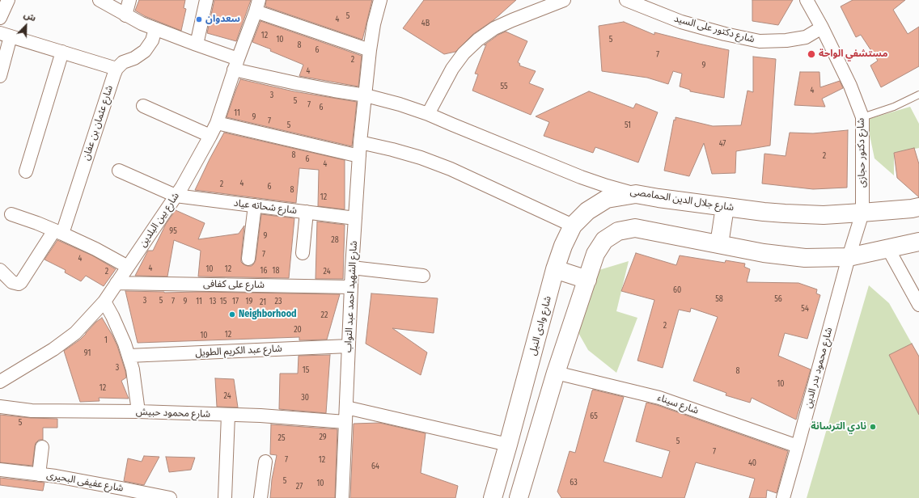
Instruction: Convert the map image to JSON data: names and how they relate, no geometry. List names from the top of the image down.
{
  "streets": {
    "main road": ["شارع جلال الدين الحمامصى", "شارع وادى النيل"],
    "street": [
      "شارع دكتور على السيد",
      "شارع عثمان بن عفان",
      "شارع دكتور حجازى",
      "شارع شحاته عياد",
      "شارع بين البلدين",
      "شارع على كفافى",
      "شارع الشهيد احمد عبد التواب",
      "شارع عبد الكريم الطويل",
      "شارع محمود بدر الدين",
      "شارع سيناء",
      "شارع محمود حبيش",
      "شارع عفيفى البحيرى"
    ]
  },
  "crossings": [
    ["شارع دكتور على السيد", "شارع دكتور حجازى"],
    ["شارع دكتور حجازى", "شارع جلال الدين الحمامصى"],
    ["شارع دكتور حجازى", "شارع محمود بدر الدين"],
    ["شارع جلال الدين الحمامصى", "شارع بين البلدين"],
    ["شارع جلال الدين الحمامصى", "شارع الشهيد احمد عبد التواب"],
    ["شارع جلال الدين الحمامصى", "شارع وادى النيل"],
    ["شارع شحاته عياد", "شارع بين البلدين"],
    ["شارع شحاته عياد", "شارع الشهيد احمد عبد التواب"],
    ["شارع بين البلدين", "شارع على كفافى"],
    ["شارع على كفافى", "شارع الشهيد احمد عبد التواب"],
    ["شارع الشهيد احمد عبد التواب", "شارع عبد الكريم الطويل"],
    ["شارع الشهيد احمد عبد التواب", "شارع محمود حبيش"],
    ["شارع محمود بدر الدين", "شارع سيناء"]
  ],
  "places": [
    "سعدوان",
    "مستشفي الواحة",
    "Neighborhood",
    "نادي الترسانة"
  ],
  "house_numbers": [
    "5",
    "4",
    "4B",
    "12",
    "10",
    "5",
    "8",
    "6",
    "7",
    "2",
    "9",
    "4",
    "55",
    "4",
    "3",
    "5",
    "7",
    "6",
    "11",
    "9",
    "7",
    "5",
    "51",
    "47",
    "8",
    "2",
    "6",
    "4",
    "4",
    "2",
    "6",
    "8",
    "12",
    "95",
    "9",
    "28",
    "7",
    "4",
    "4",
    "10",
    "12",
    "16",
    "18",
    "2",
    "24",
    "60",
    "58",
    "56",
    "3",
    "5",
    "7",
    "9",
    "11",
    "13",
    "15",
    "17",
    "19",
    "23",
    "21",
    "54",
    "22",
    "2",
    "20",
    "12",
    "10",
    "1",
    "91",
    "3",
    "15",
    "8",
    "10",
    "12",
    "24",
    "30",
    "65",
    "5",
    "29",
    "25",
    "5",
    "7",
    "7",
    "12",
    "40",
    "64",
    "5",
    "63",
    "10",
    "27"
  ],
  "north": "top right"
}
